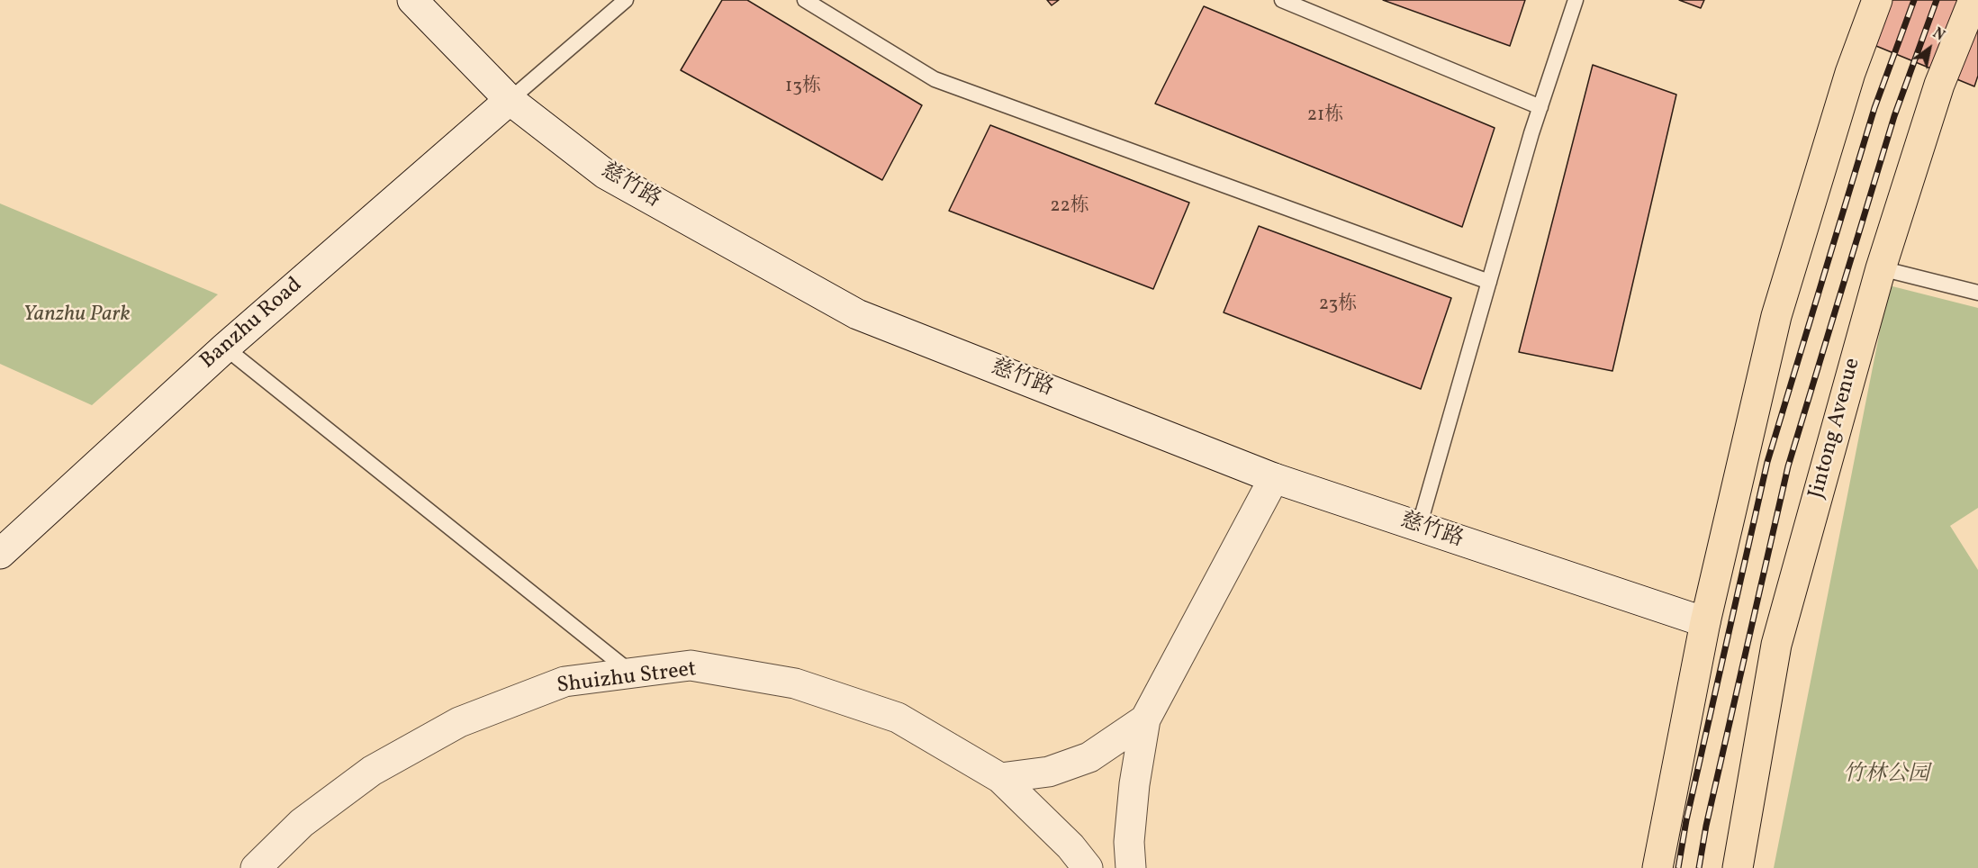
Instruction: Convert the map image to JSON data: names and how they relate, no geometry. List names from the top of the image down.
{
  "streets": {
    "main road": ["Jintong Avenue"],
    "street": ["慈竹路", "Banzhu Road", "Shuizhu Street"]
  },
  "crossings": [
    ["慈竹路", "Banzhu Road"]
  ],
  "parks": ["Yanzhu Park", "竹林公园"],
  "house_numbers": [
    "13栋",
    "21栋",
    "22栋",
    "23栋"
  ],
  "north": "top right"
}
